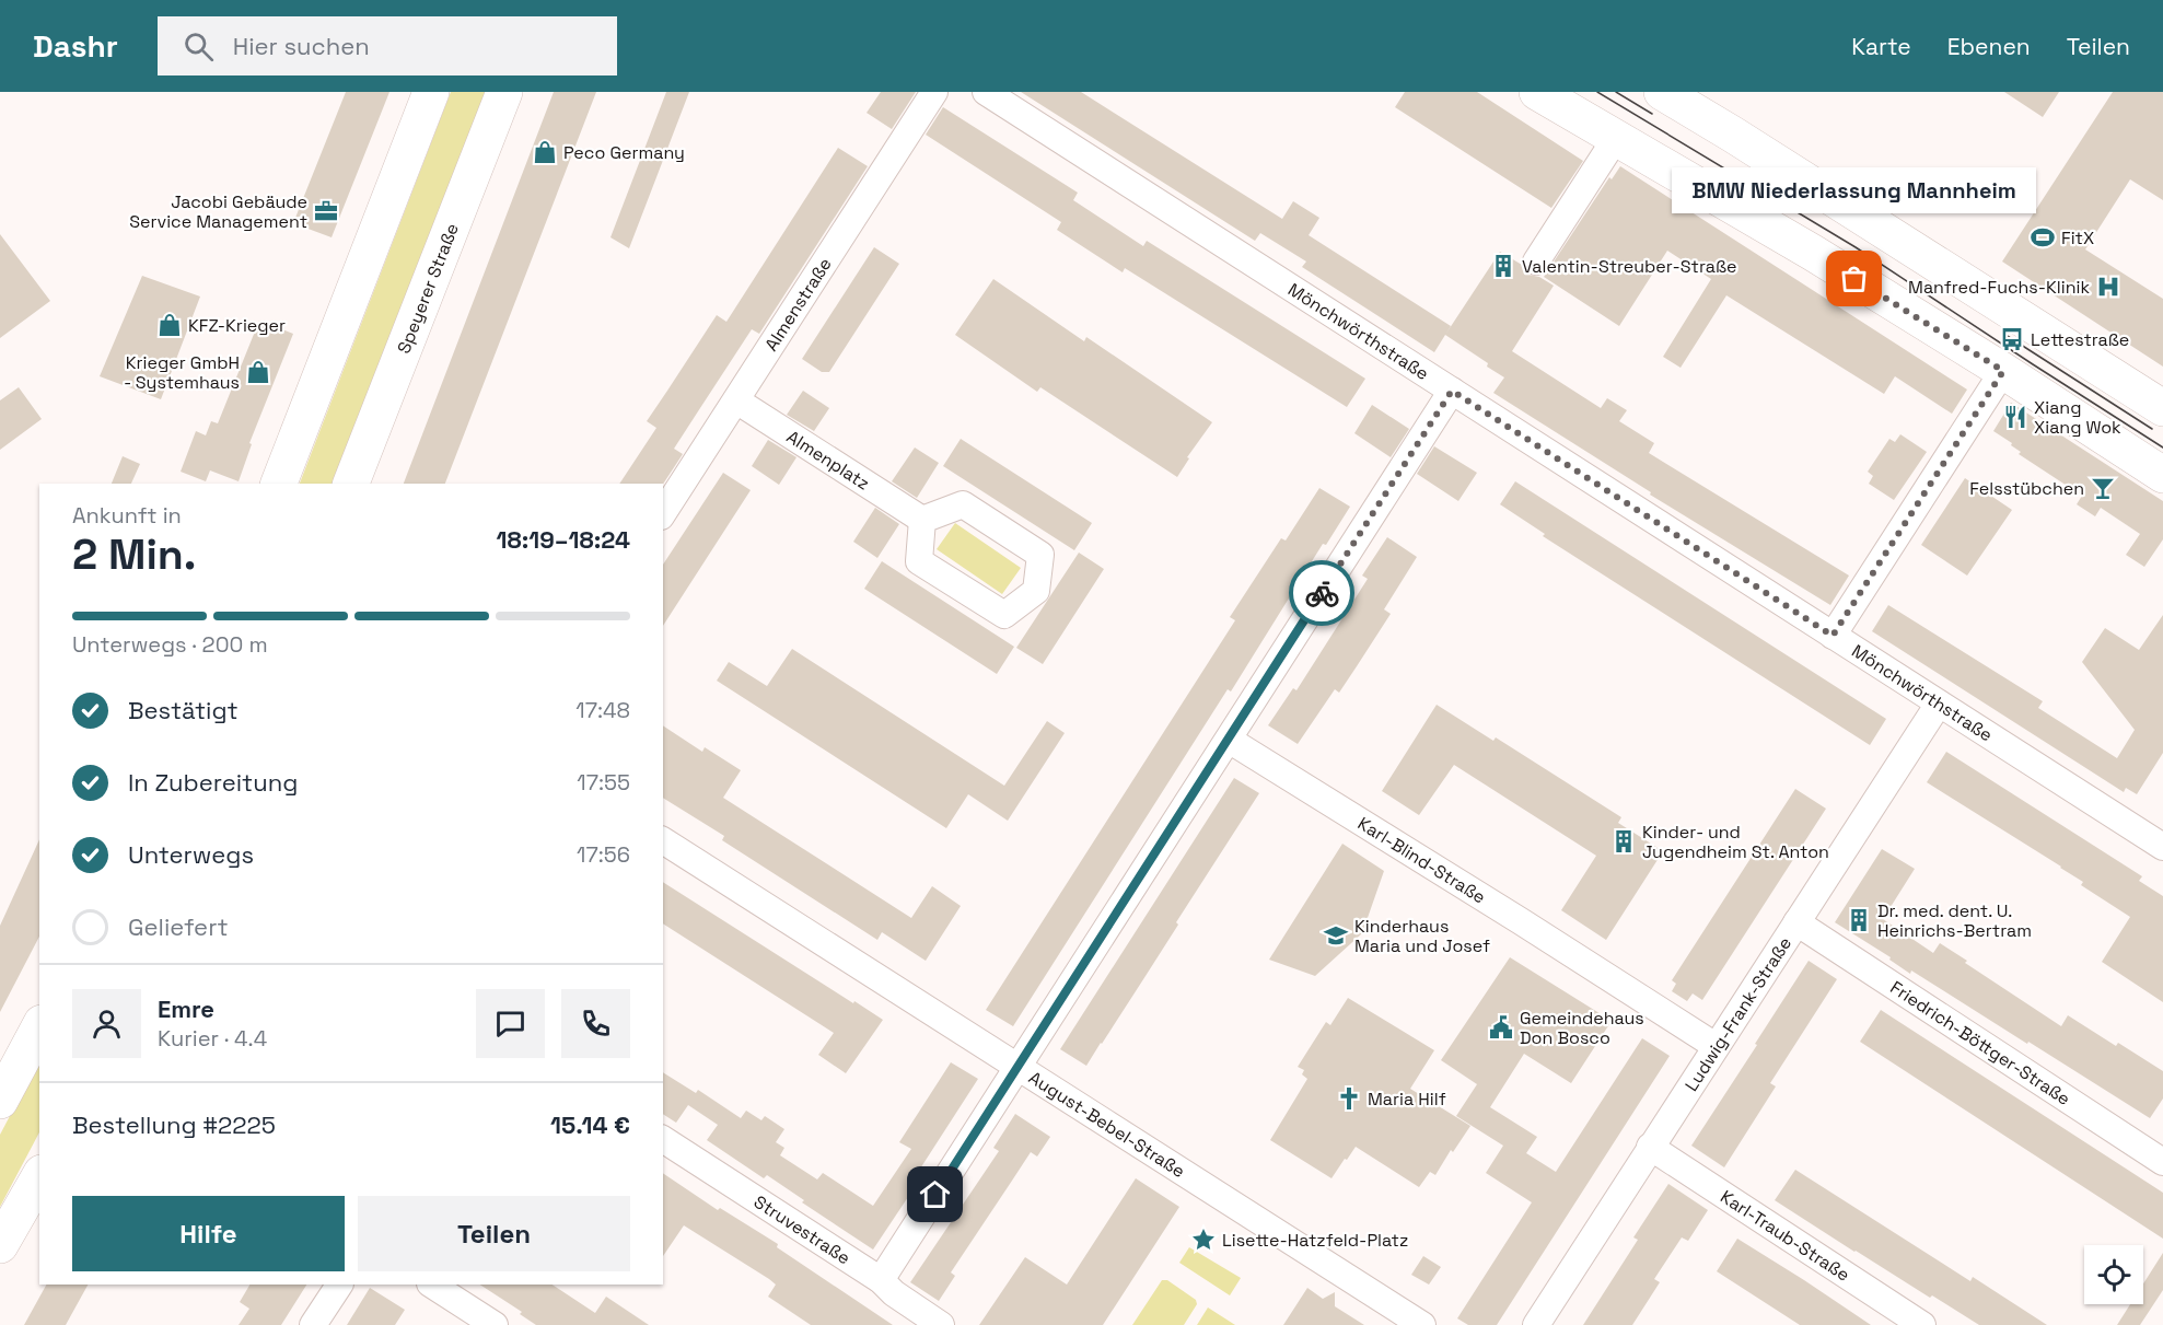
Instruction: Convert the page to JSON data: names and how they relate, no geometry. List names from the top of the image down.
{
  "streets": {
    "main road": ["Speyerer Straße"],
    "street": [
      "Almenstraße",
      "Mönchwörthstraße",
      "Almenplatz",
      "Karl-Blind-Straße",
      "Ludwig-Frank-Straße",
      "Friedrich-Böttger-Straße",
      "August-Bebel-Straße",
      "Struvestraße",
      "Karl-Traub-Straße"
    ]
  },
  "crossings": [
    ["Almenstraße", "Almenplatz"],
    ["Mönchwörthstraße", "Ludwig-Frank-Straße"],
    ["Karl-Blind-Straße", "Ludwig-Frank-Straße"],
    ["Ludwig-Frank-Straße", "Friedrich-Böttger-Straße"],
    ["Ludwig-Frank-Straße", "Karl-Traub-Straße"]
  ],
  "places": {
    "shop": ["Peco Germany", "KFZ-Krieger", "Krieger GmbH - Systemhaus"],
    "office": ["Jacobi Gebäude Service Management"],
    "sports": ["FitX"],
    "building": ["Valentin-Streuber-Straße", "Kinder- und Jugendheim St. Anton", "Dr. med. dent. U. Heinrichs-Bertram"],
    "other": ["BMW Niederlassung Mannheim"],
    "hospital": ["Manfred-Fuchs-Klinik"],
    "bus stop": ["Lettestraße"],
    "restaurant": ["Xiang Xiang Wok"],
    "bar": ["Felsstübchen"],
    "school or university": ["Kinderhaus Maria und Josef"],
    "public building": ["Gemeindehaus Don Bosco"],
    "church": ["Maria Hilf"],
    "place": ["Lisette-Hatzfeld-Platz"]
  },
  "page": {
    "header": "Dashr",
    "search": "Hier suchen",
    "nav": ["Karte", "Ebenen", "Teilen"],
    "bubble": "BMW Niederlassung Mannheim",
    "heading": ["2 Min.", "Ankunft in", "18:19–18:24"],
    "panel": [
      "Emre",
      "Kurier · 4.4",
      "Bestellung #2225",
      "15.14 €"
    ],
    "bar": "Unterwegs · 200 m",
    "list": [
      ["Bestätigt", "17:48"],
      ["In Zubereitung", "17:55"],
      ["Unterwegs", "17:56"],
      "Geliefert"
    ],
    "buttons": ["Hilfe", "Teilen"]
  }
}
